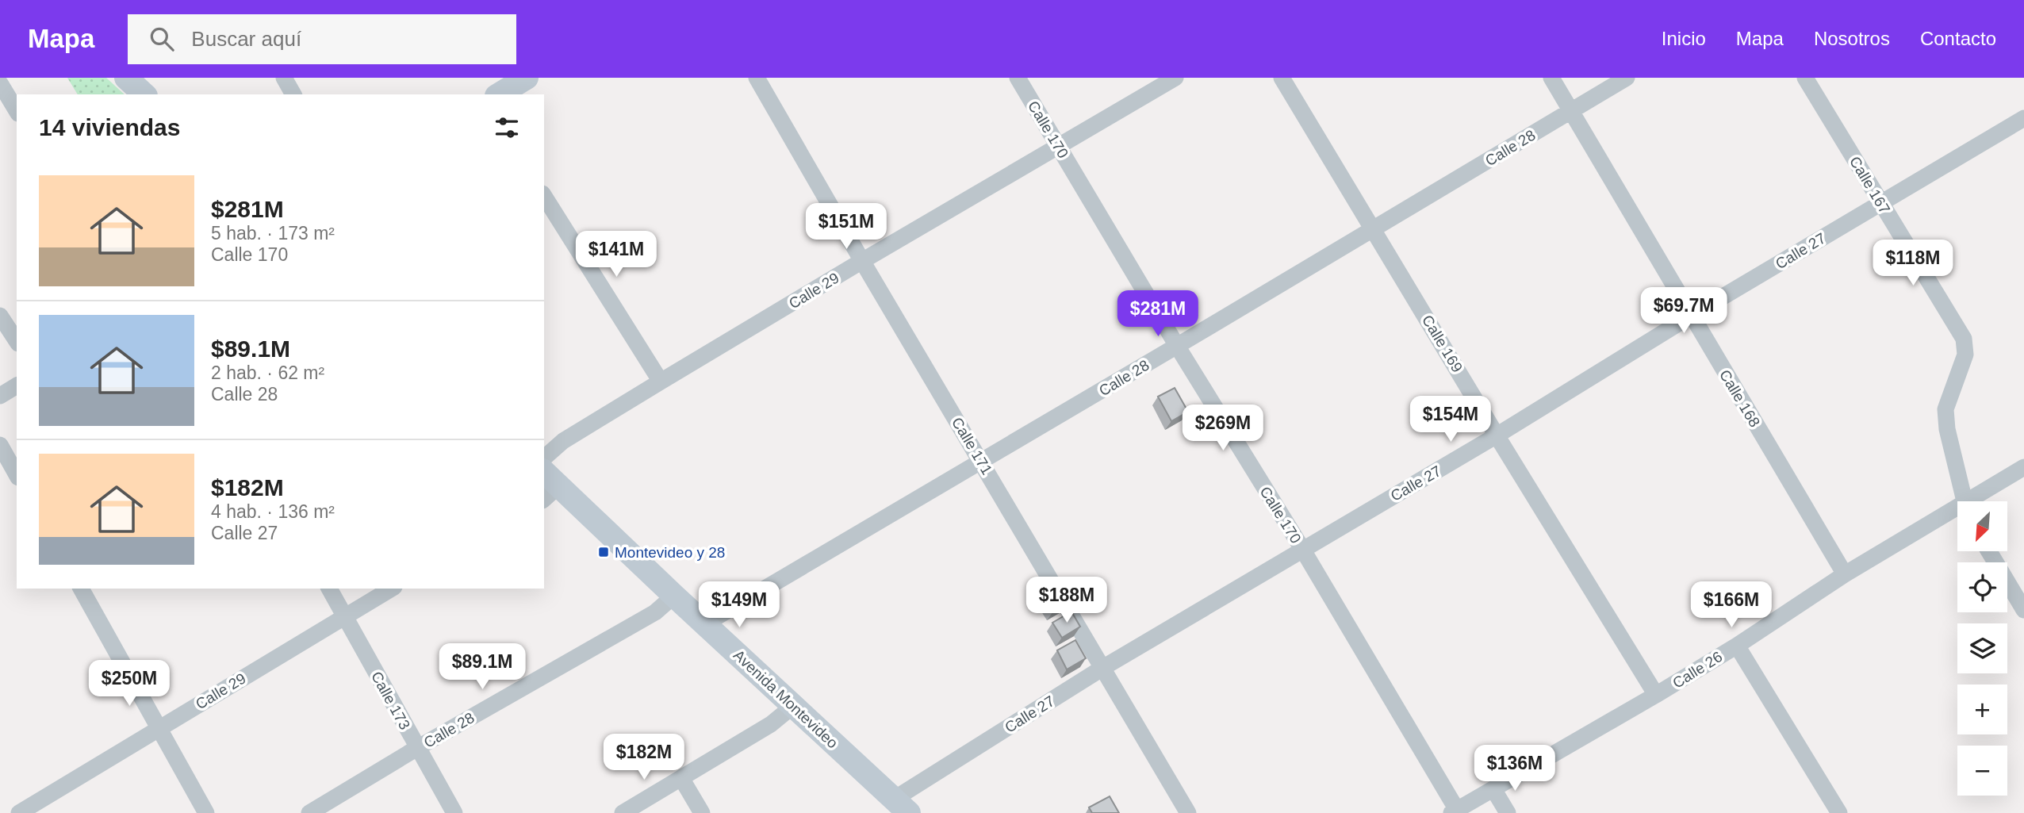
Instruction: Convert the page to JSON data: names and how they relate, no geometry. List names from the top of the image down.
{
  "streets": {
    "main road": ["Avenida Montevideo"],
    "street": [
      "Calle 170",
      "Calle 28",
      "Calle 167",
      "Calle 27",
      "Calle 29",
      "Calle 169",
      "Calle 168",
      "Calle 171",
      "Calle 26",
      "Calle 173"
    ]
  },
  "crossings": [
    ["Calle 170", "Calle 28"],
    ["Calle 170", "Calle 27"],
    ["Calle 170", "Calle 29"],
    ["Calle 170", "Calle 26"],
    ["Calle 28", "Calle 169"],
    ["Calle 28", "Calle 168"],
    ["Calle 28", "Calle 171"],
    ["Calle 28", "Avenida Montevideo"],
    ["Calle 28", "Calle 173"],
    ["Calle 167", "Calle 27"],
    ["Calle 27", "Calle 169"],
    ["Calle 27", "Calle 168"],
    ["Calle 27", "Calle 171"],
    ["Calle 27", "Avenida Montevideo"],
    ["Calle 29", "Calle 171"],
    ["Calle 29", "Calle 173"],
    ["Calle 169", "Calle 26"],
    ["Calle 168", "Calle 26"]
  ],
  "places": {
    "transit": ["Montevideo y 28"]
  },
  "north": "bottom left",
  "page": {
    "header": "Mapa",
    "search": "Buscar aquí",
    "nav": [
      "Inicio",
      "Mapa",
      "Nosotros",
      "Contacto"
    ],
    "heading": "14 viviendas",
    "list": [
      {
        "name": "$281M",
        "note": "5 hab. · 173 m² · Calle 170"
      },
      {
        "name": "$89.1M",
        "note": "2 hab. · 62 m² · Calle 28"
      },
      {
        "name": "$182M",
        "note": "4 hab. · 136 m² · Calle 27"
      }
    ],
    "price": [
      "$151M",
      "$141M",
      "$118M",
      "$69.7M",
      "$281M",
      "$154M",
      "$269M",
      "$188M",
      "$149M",
      "$166M",
      "$89.1M",
      "$250M",
      "$182M",
      "$136M"
    ],
    "map_buttons": ["+", "−"]
  }
}
